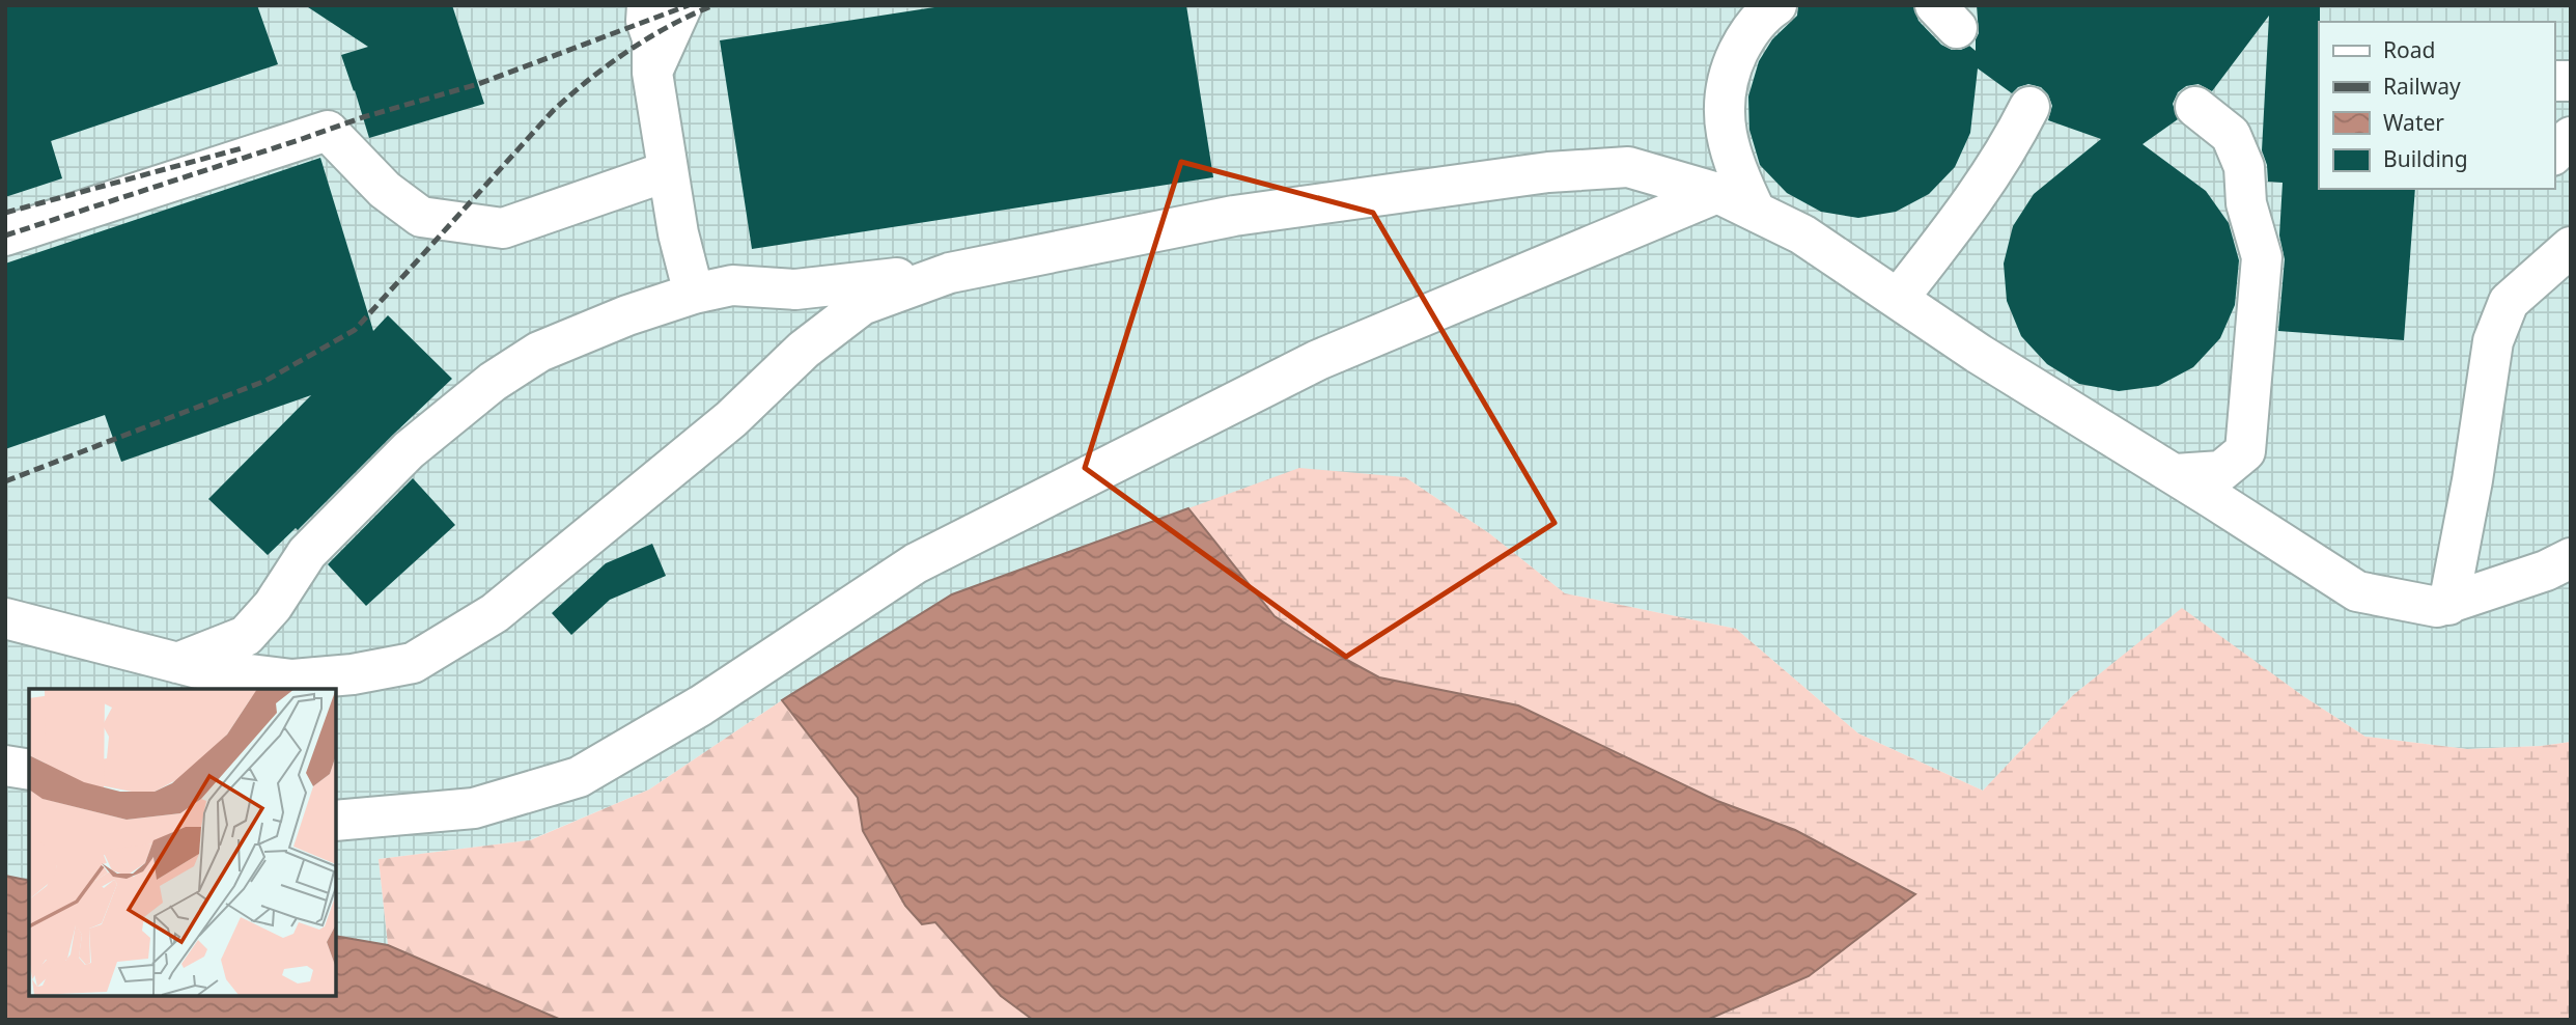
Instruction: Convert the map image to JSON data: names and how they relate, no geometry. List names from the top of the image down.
{
  "legend": [
    "Road",
    "Railway",
    "Water",
    "Building"
  ]
}
